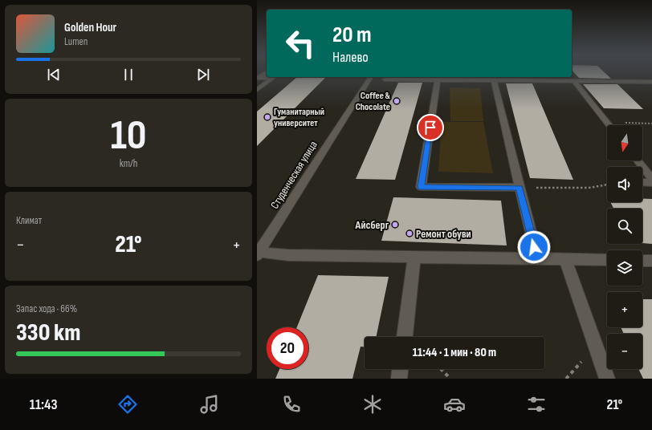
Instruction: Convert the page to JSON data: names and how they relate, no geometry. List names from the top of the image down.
{
  "streets": {
    "street": ["Студенческая улица"]
  },
  "places": [
    "Coffee & Chocolate",
    "Гуманитарный университет",
    "Айсберг",
    "Ремонт обуви"
  ],
  "north": "bottom",
  "page": {
    "turn": ["20 m", "Налево"],
    "song": ["Golden Hour", "Lumen"],
    "tile": [
      ["10", "km/h"],
      "Климат",
      ["Запас хода · 66%", "330 km"]
    ],
    "map_buttons": ["+", "−"],
    "heat": ["−", "21°", "+"],
    "limit": "20",
    "trip": "11:44 · 1 мин · 80 m",
    "tabs": ["11:43", "21°"]
  }
}
